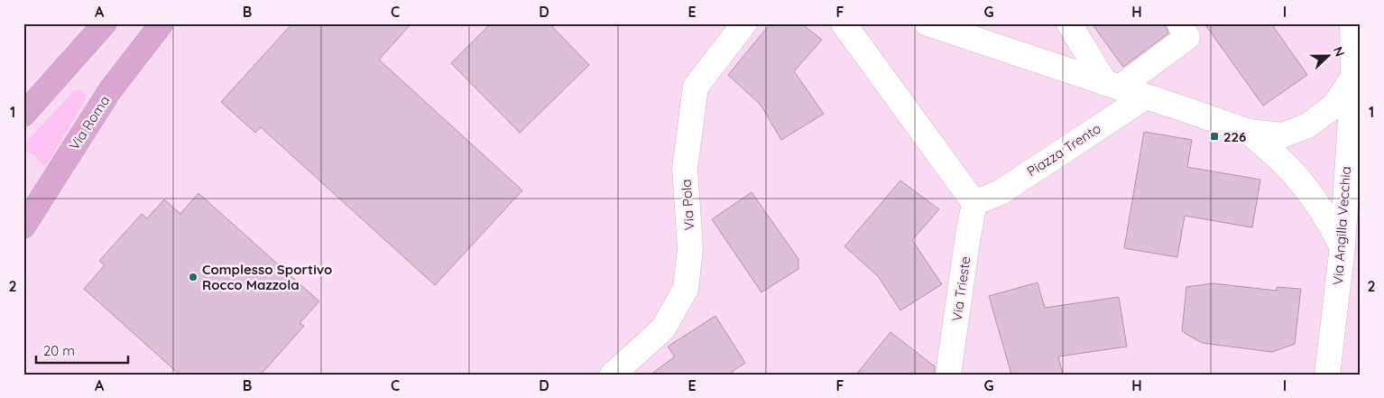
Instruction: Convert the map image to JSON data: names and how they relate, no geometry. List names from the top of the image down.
{
  "streets": {
    "main road": ["Via Roma"],
    "street": [
      "Piazza Trento",
      "Via Pola",
      "Via Angilla Vecchia",
      "Via Trieste"
    ]
  },
  "crossings": [
    ["Piazza Trento", "Via Trieste"]
  ],
  "places": {
    "transit": ["226"],
    "other": ["Complesso Sportivo Rocco Mazzola"]
  },
  "scale_bar": "20 m",
  "north": "right",
  "grid": {
    "columns": [
      "A",
      "B",
      "C",
      "D",
      "E",
      "F",
      "G",
      "H",
      "I"
    ],
    "rows": ["1", "2"]
  }
}
